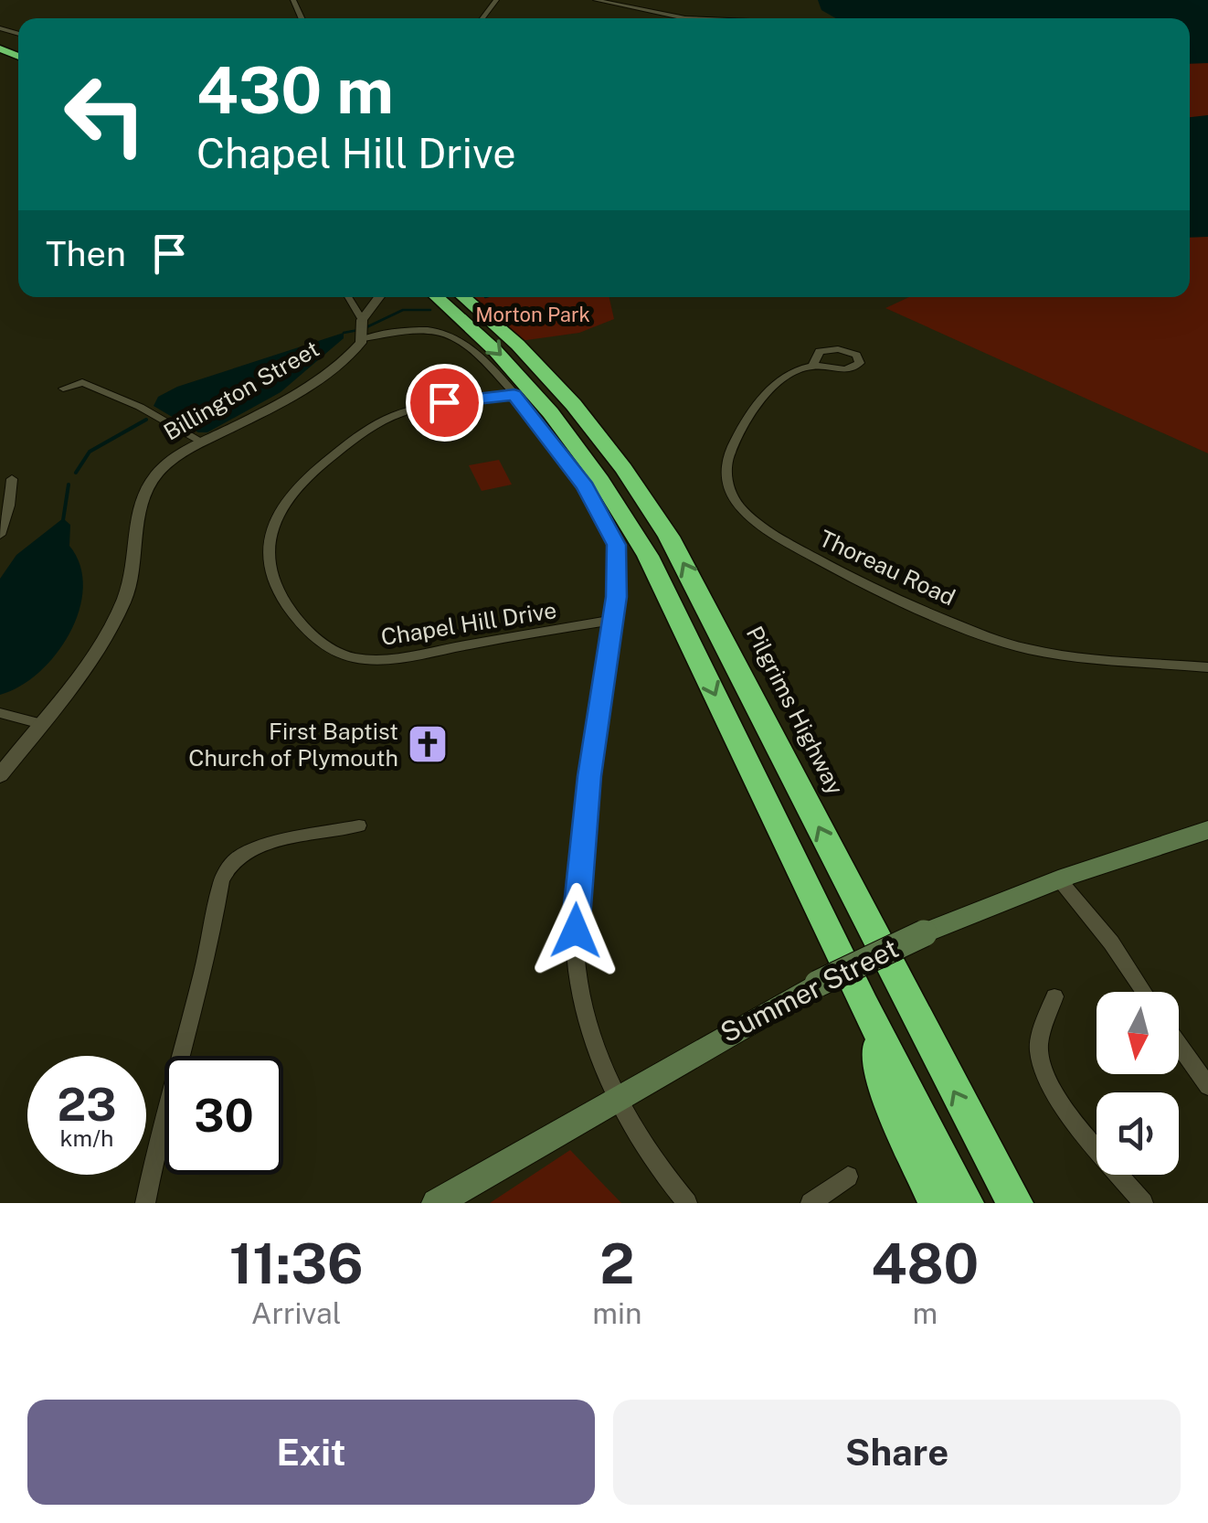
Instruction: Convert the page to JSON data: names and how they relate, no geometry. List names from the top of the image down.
{
  "streets": {
    "highway": ["Pilgrims Highway"],
    "main road": ["Summer Street"],
    "street": ["Billington Street", "Thoreau Road", "Chapel Hill Drive"]
  },
  "parks": ["Morton Park"],
  "places": {
    "church": ["First Baptist Church of Plymouth"]
  },
  "north": "bottom",
  "page": {
    "turn": ["430 m", "Chapel Hill Drive"],
    "then": "Then",
    "speed": "23 km/h",
    "limit": "30",
    "eta": [
      "11:36",
      "Arrival",
      "2",
      "min",
      "480",
      "m"
    ],
    "buttons": ["Exit", "Share"]
  }
}
